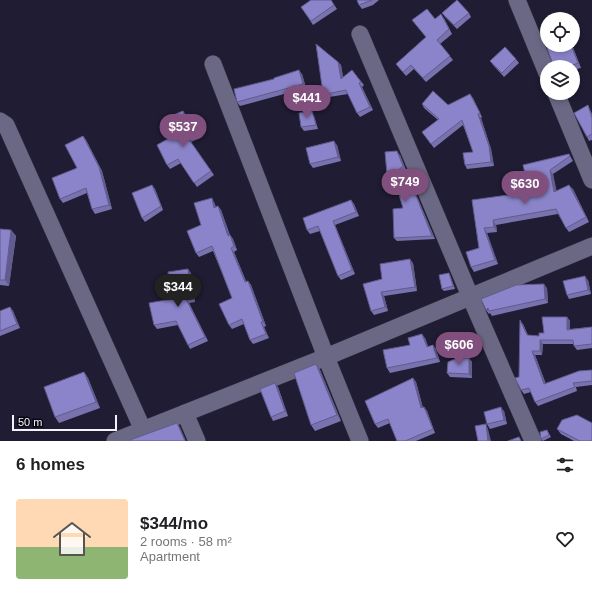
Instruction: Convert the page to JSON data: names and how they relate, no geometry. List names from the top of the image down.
{
  "scale_bar": "50 m",
  "page": {
    "price": [
      "$441",
      "$537",
      "$749",
      "$630",
      "$344",
      "$606"
    ],
    "scale": "50 m",
    "heading": "6 homes",
    "list": [
      {
        "name": "$344/mo",
        "note": "2 rooms · 58 m² · Apartment"
      }
    ]
  }
}
